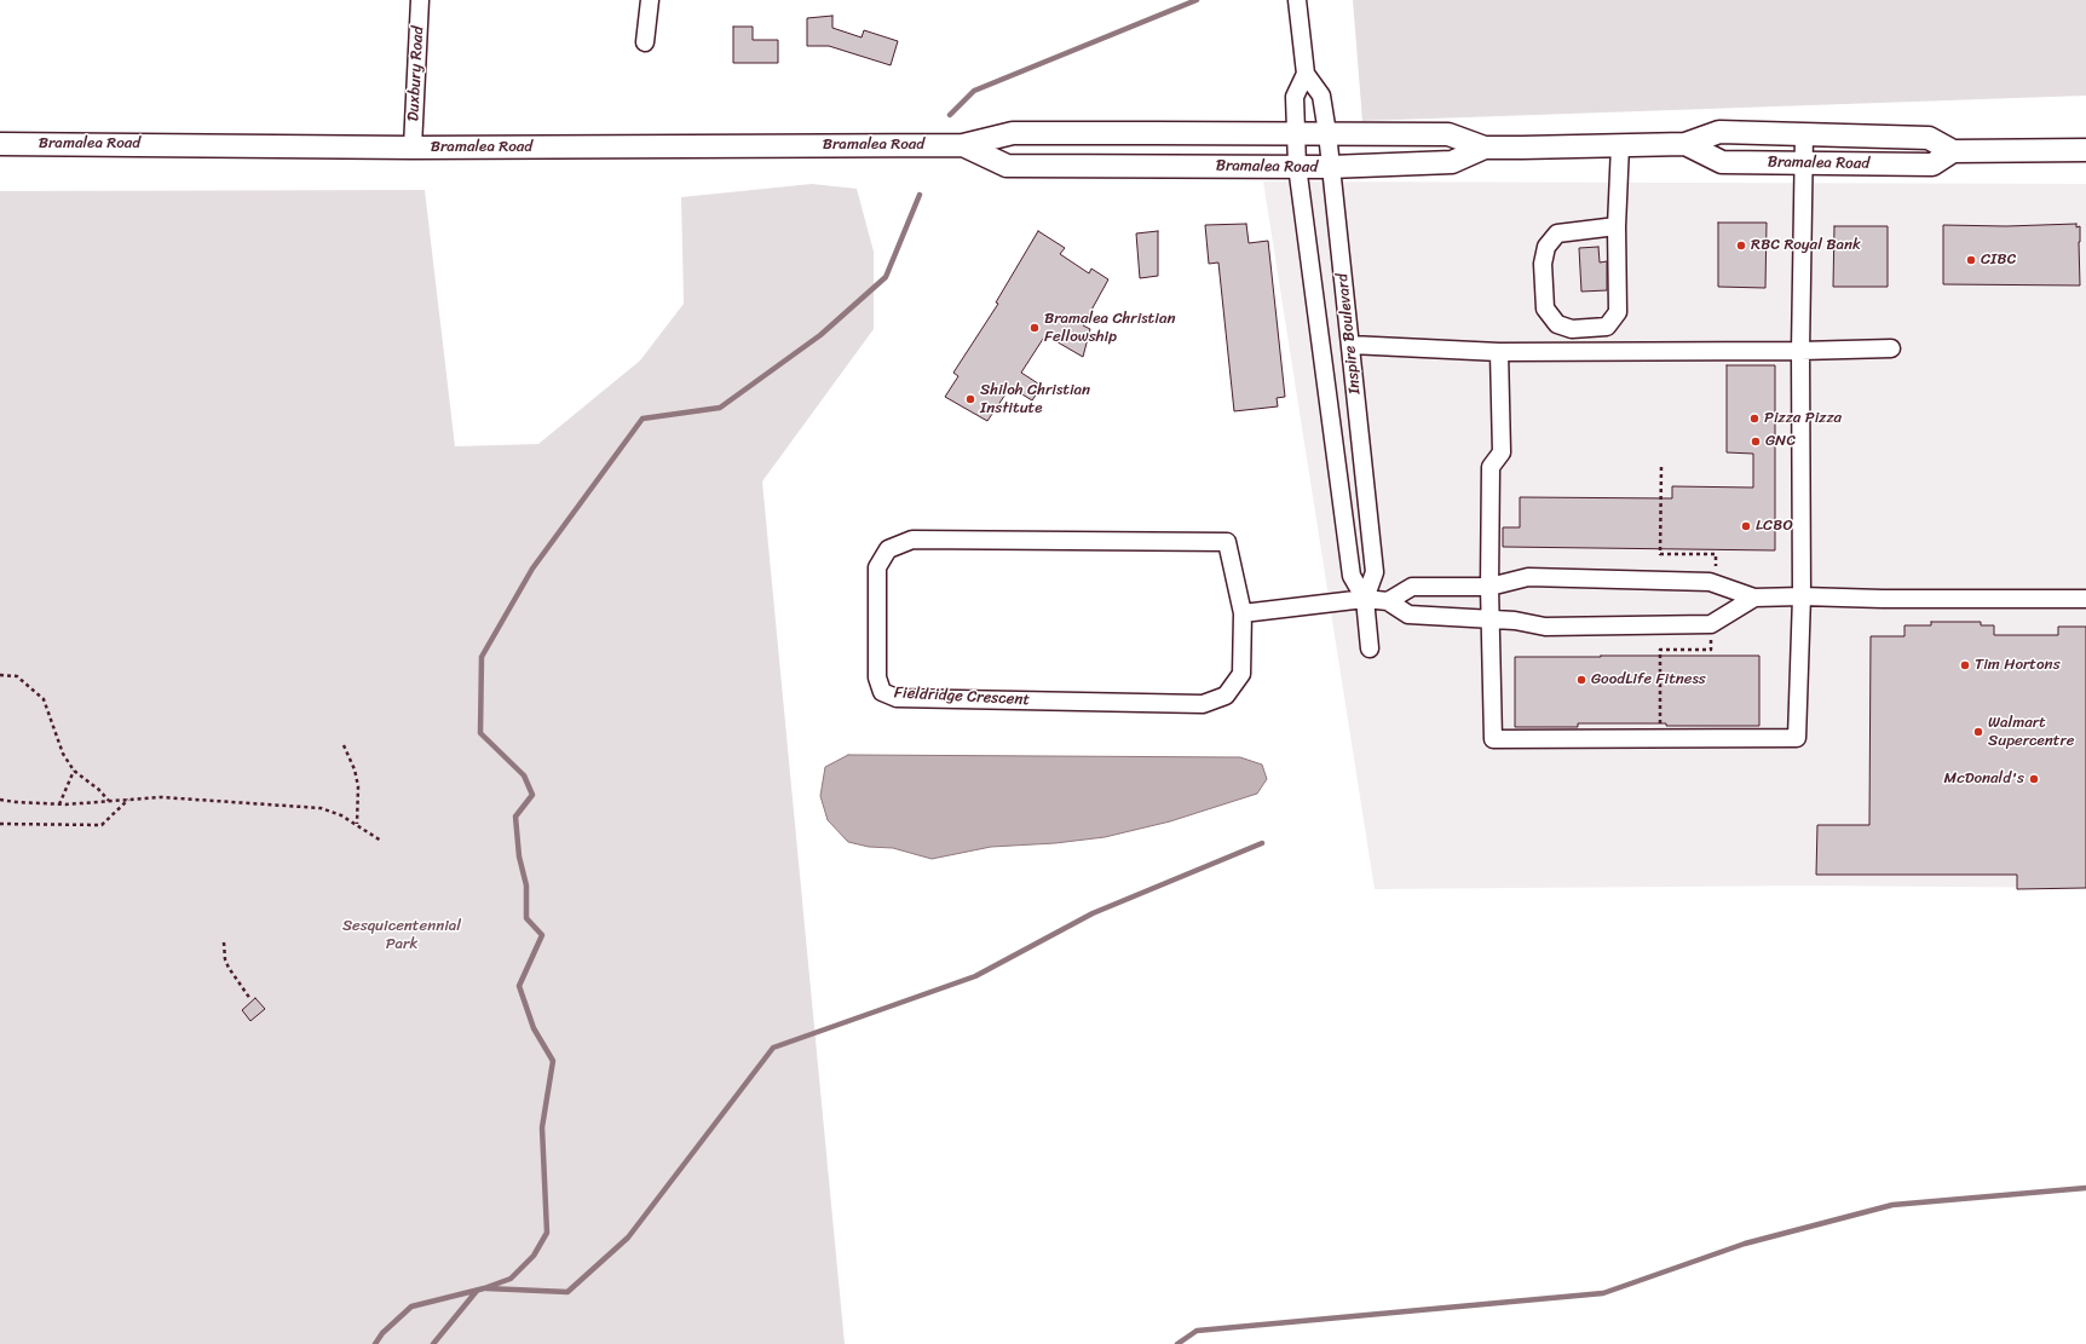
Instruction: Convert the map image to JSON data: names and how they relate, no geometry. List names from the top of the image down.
{
  "streets": {
    "main road": ["Bramalea Road"],
    "street": ["Duxbury Road", "Inspire Boulevard", "Fieldridge Crescent"]
  },
  "crossings": [
    ["Duxbury Road", "Bramalea Road"],
    ["Bramalea Road", "Inspire Boulevard"]
  ],
  "parks": ["Sesquicentennial Park"],
  "places": [
    "RBC Royal Bank",
    "CIBC",
    "Bramalea Christian Fellowship",
    "Shiloh Christian Institute",
    "Pizza Pizza",
    "GNC",
    "LCBO",
    "Tim Hortons",
    "GoodLife Fitness",
    "Walmart Supercentre",
    "McDonald's"
  ]
}
